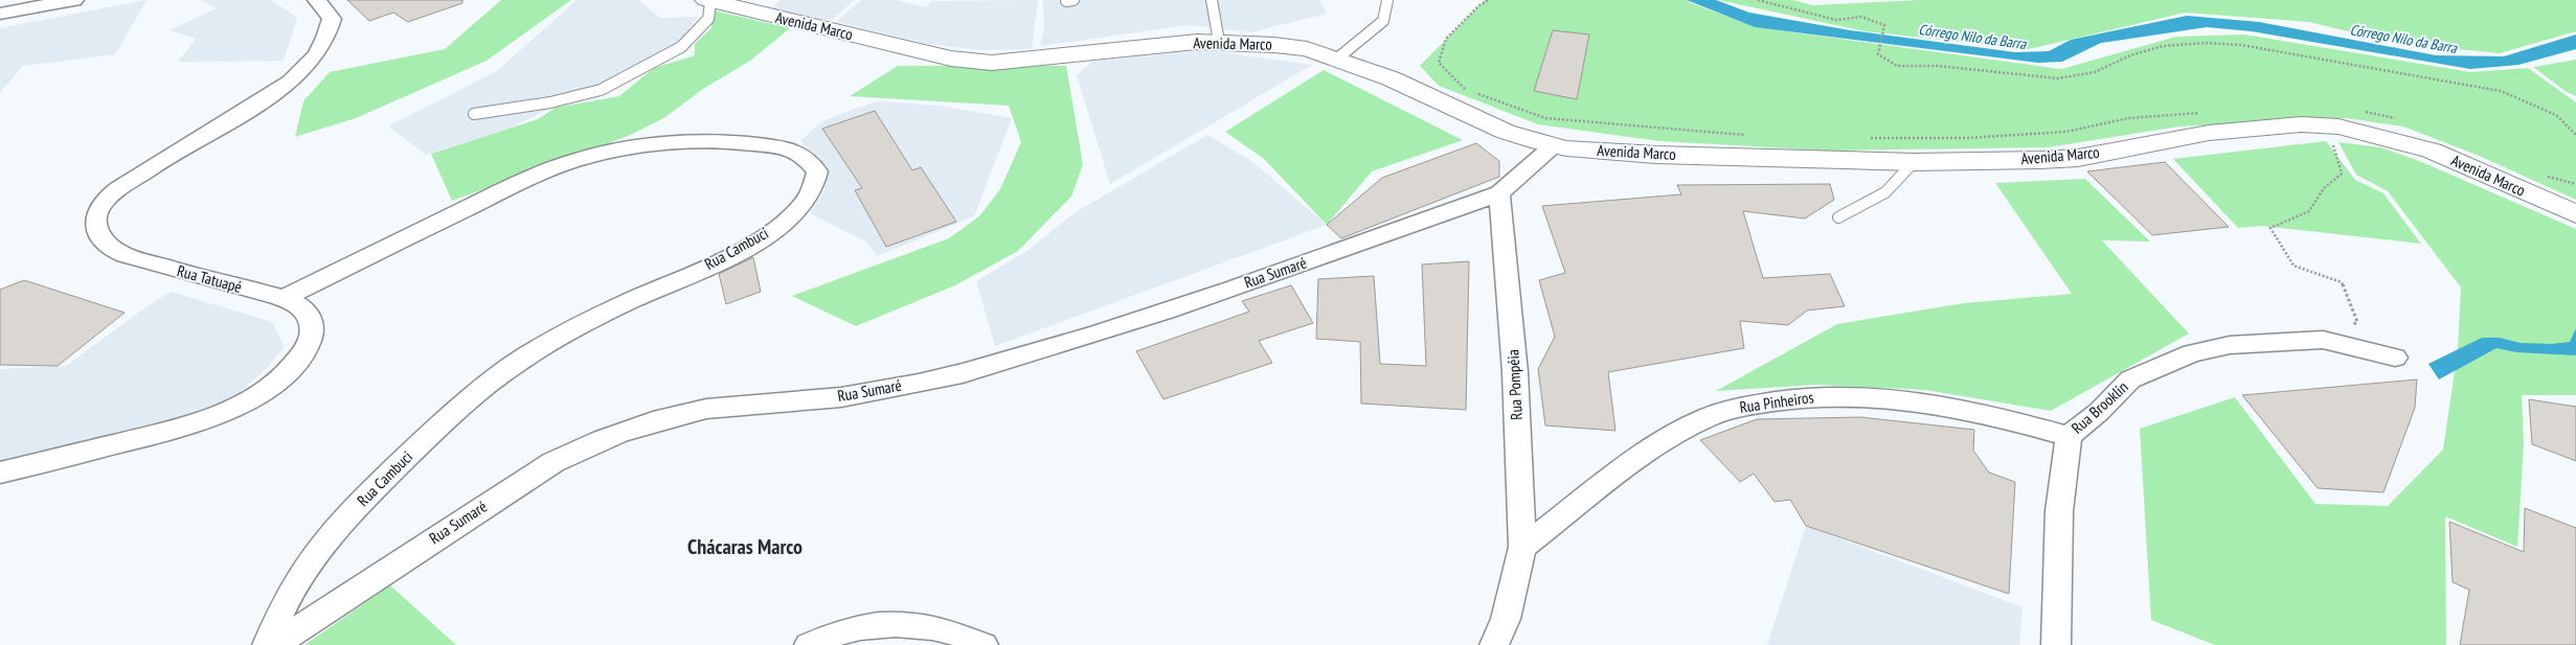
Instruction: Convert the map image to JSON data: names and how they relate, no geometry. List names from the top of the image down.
{
  "streets": {
    "main road": ["Avenida Marco"],
    "street": [
      "Rua Cambuci",
      "Rua Sumaré",
      "Rua Tatuapé",
      "Rua Pompéia",
      "Rua Pinheiros",
      "Rua Brooklin"
    ]
  },
  "crossings": [
    ["Rua Cambuci", "Rua Tatuapé"],
    ["Rua Sumaré", "Rua Pompéia"],
    ["Rua Pompéia", "Rua Pinheiros"],
    ["Rua Pinheiros", "Rua Brooklin"]
  ],
  "districts": ["Chácaras Marco"],
  "water": ["Córrego Nilo da Barra"]
}
